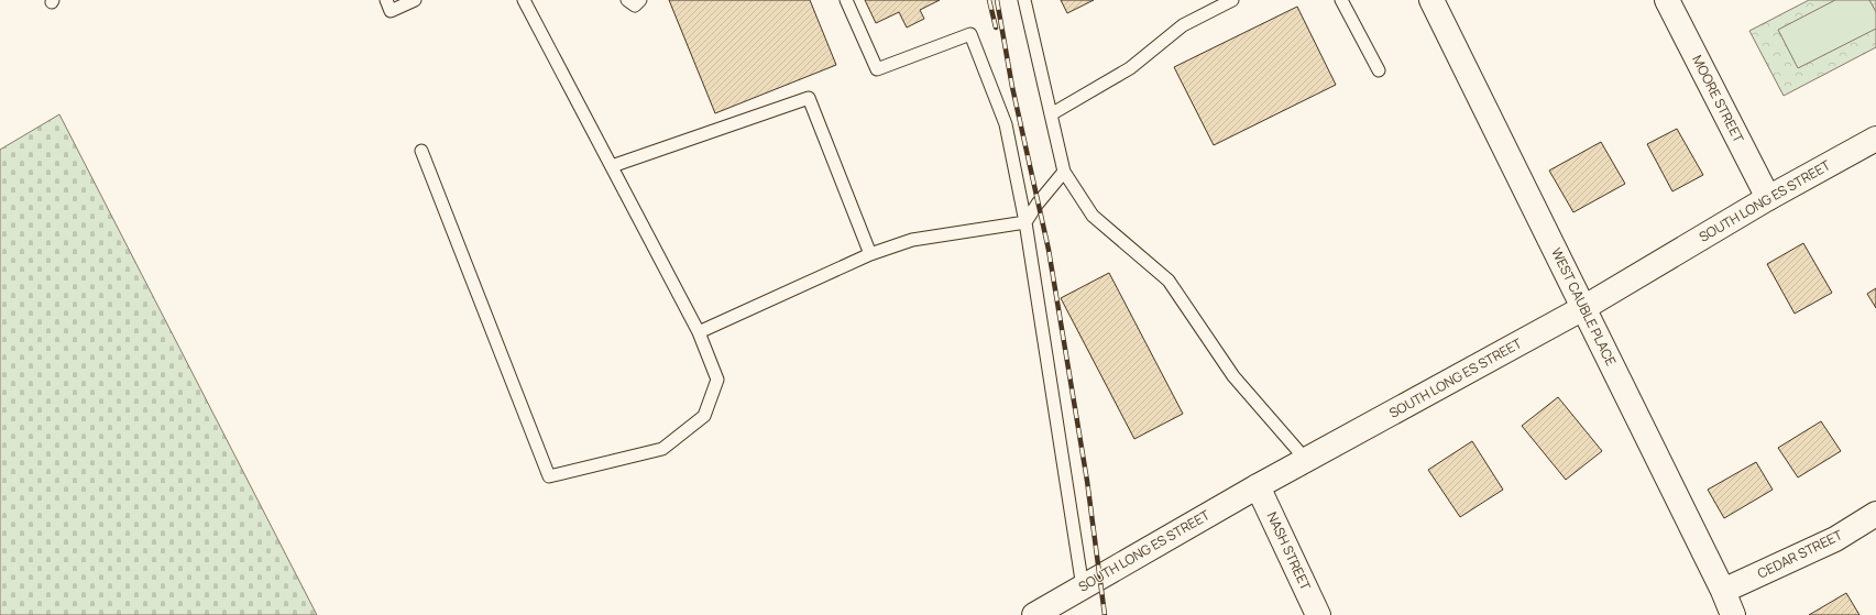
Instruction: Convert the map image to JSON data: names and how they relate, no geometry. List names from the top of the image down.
{
  "streets": {
    "street": [
      "MOORE STREET",
      "SOUTH LONG ES STREET",
      "WEST CAUBLE PLACE",
      "NASH STREET",
      "CEDAR STREET"
    ]
  },
  "crossings": [
    ["MOORE STREET", "SOUTH LONG ES STREET"],
    ["SOUTH LONG ES STREET", "WEST CAUBLE PLACE"],
    ["SOUTH LONG ES STREET", "NASH STREET"],
    ["WEST CAUBLE PLACE", "CEDAR STREET"]
  ]
}
